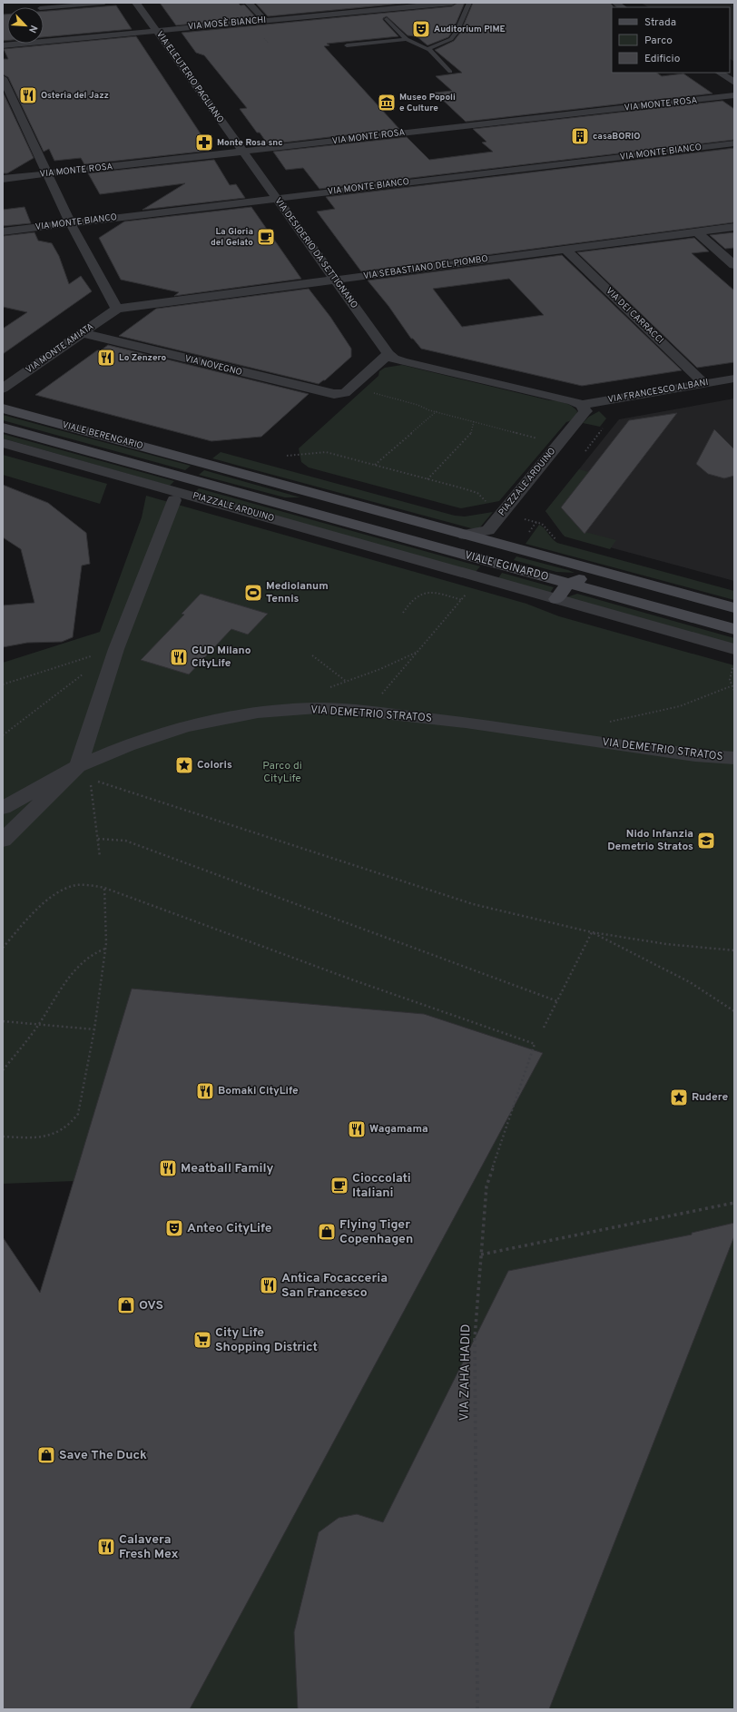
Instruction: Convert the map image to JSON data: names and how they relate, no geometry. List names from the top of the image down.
{
  "streets": {
    "main road": ["VIALE BERENGARIO", "PIAZZALE ARDUINO", "VIALE EGINARDO"],
    "street": [
      "VIA MOSÈ BIANCHI",
      "VIA ELEUTERIO PAGLIANO",
      "VIA MONTE ROSA",
      "VIA MONTE BIANCO",
      "VIA DESIDERIO DA SETTIGNANO",
      "VIA SEBASTIANO DEL PIOMBO",
      "VIA DEI CARRACCI",
      "VIA MONTE AMIATA",
      "VIA NOVEGNO",
      "VIA FRANCESCO ALBANI",
      "VIA DEMETRIO STRATOS"
    ],
    "path": ["VIA ZAHA HADID"]
  },
  "crossings": [
    ["VIA MOSÈ BIANCHI", "VIA ELEUTERIO PAGLIANO"],
    ["VIA ELEUTERIO PAGLIANO", "VIA MONTE ROSA"],
    ["VIA ELEUTERIO PAGLIANO", "VIA DESIDERIO DA SETTIGNANO"],
    ["VIA MONTE ROSA", "VIA DESIDERIO DA SETTIGNANO"],
    ["VIA MONTE BIANCO", "VIA DESIDERIO DA SETTIGNANO"],
    ["VIA DESIDERIO DA SETTIGNANO", "VIA SEBASTIANO DEL PIOMBO"],
    ["VIA DESIDERIO DA SETTIGNANO", "VIA NOVEGNO"],
    ["VIA SEBASTIANO DEL PIOMBO", "VIA DEI CARRACCI"],
    ["VIA SEBASTIANO DEL PIOMBO", "VIA MONTE AMIATA"],
    ["VIA DEI CARRACCI", "VIA FRANCESCO ALBANI"],
    ["VIA MONTE AMIATA", "VIA NOVEGNO"],
    ["VIA FRANCESCO ALBANI", "PIAZZALE ARDUINO"],
    ["VIALE BERENGARIO", "PIAZZALE ARDUINO"],
    ["PIAZZALE ARDUINO", "VIALE EGINARDO"]
  ],
  "parks": ["Parco di CityLife"],
  "places": {
    "theatre": ["Auditorium PIME", "Anteo CityLife"],
    "restaurant": [
      "Osteria del Jazz",
      "Lo Zenzero",
      "GUD Milano CityLife",
      "Bomaki CityLife",
      "Wagamama",
      "Meatball Family",
      "Antica Focacceria San Francesco",
      "Calavera Fresh Mex"
    ],
    "museum": ["Museo Popoli e Culture"],
    "building": ["casaBORIO"],
    "pharmacy": ["Monte Rosa snc"],
    "cafe": ["La Gloria del Gelato", "Cioccolati Italiani"],
    "sports": ["Mediolanum Tennis"],
    "place": ["Coloris", "Rudere"],
    "school or university": ["Nido Infanzia Demetrio Stratos"],
    "shop": ["Flying Tiger Copenhagen", "OVS", "Save The Duck"],
    "supermarket": ["City Life Shopping District"]
  },
  "legend": ["Strada", "Parco", "Edificio"],
  "north": "bottom right"
}
